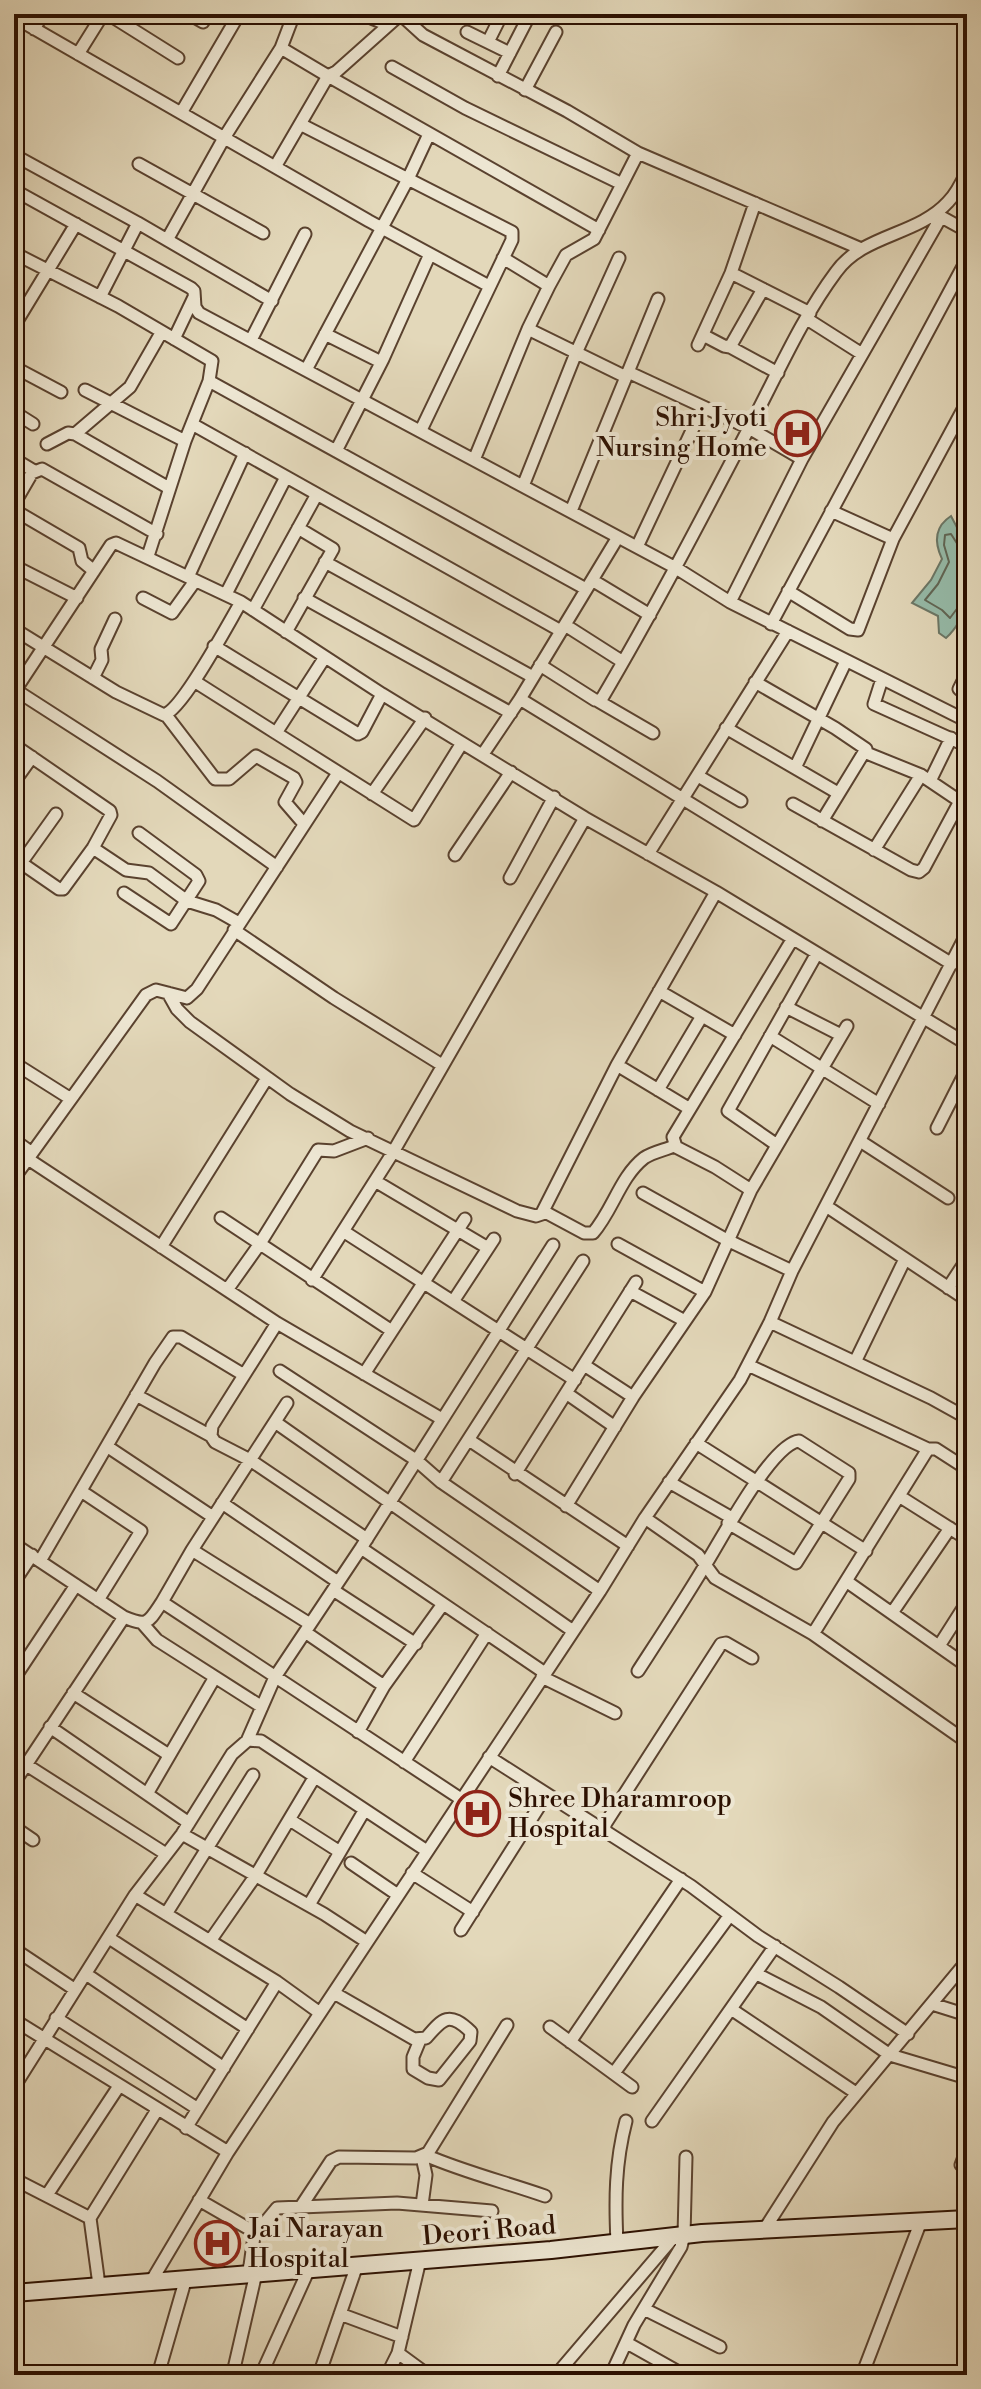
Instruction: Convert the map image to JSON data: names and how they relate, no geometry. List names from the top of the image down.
{
  "streets": {
    "street": ["Deori Road"]
  },
  "places": {
    "hospital": ["Shri Jyoti Nursing Home", "Shree Dharamroop Hospital", "Jai Narayan Hospital"]
  }
}
